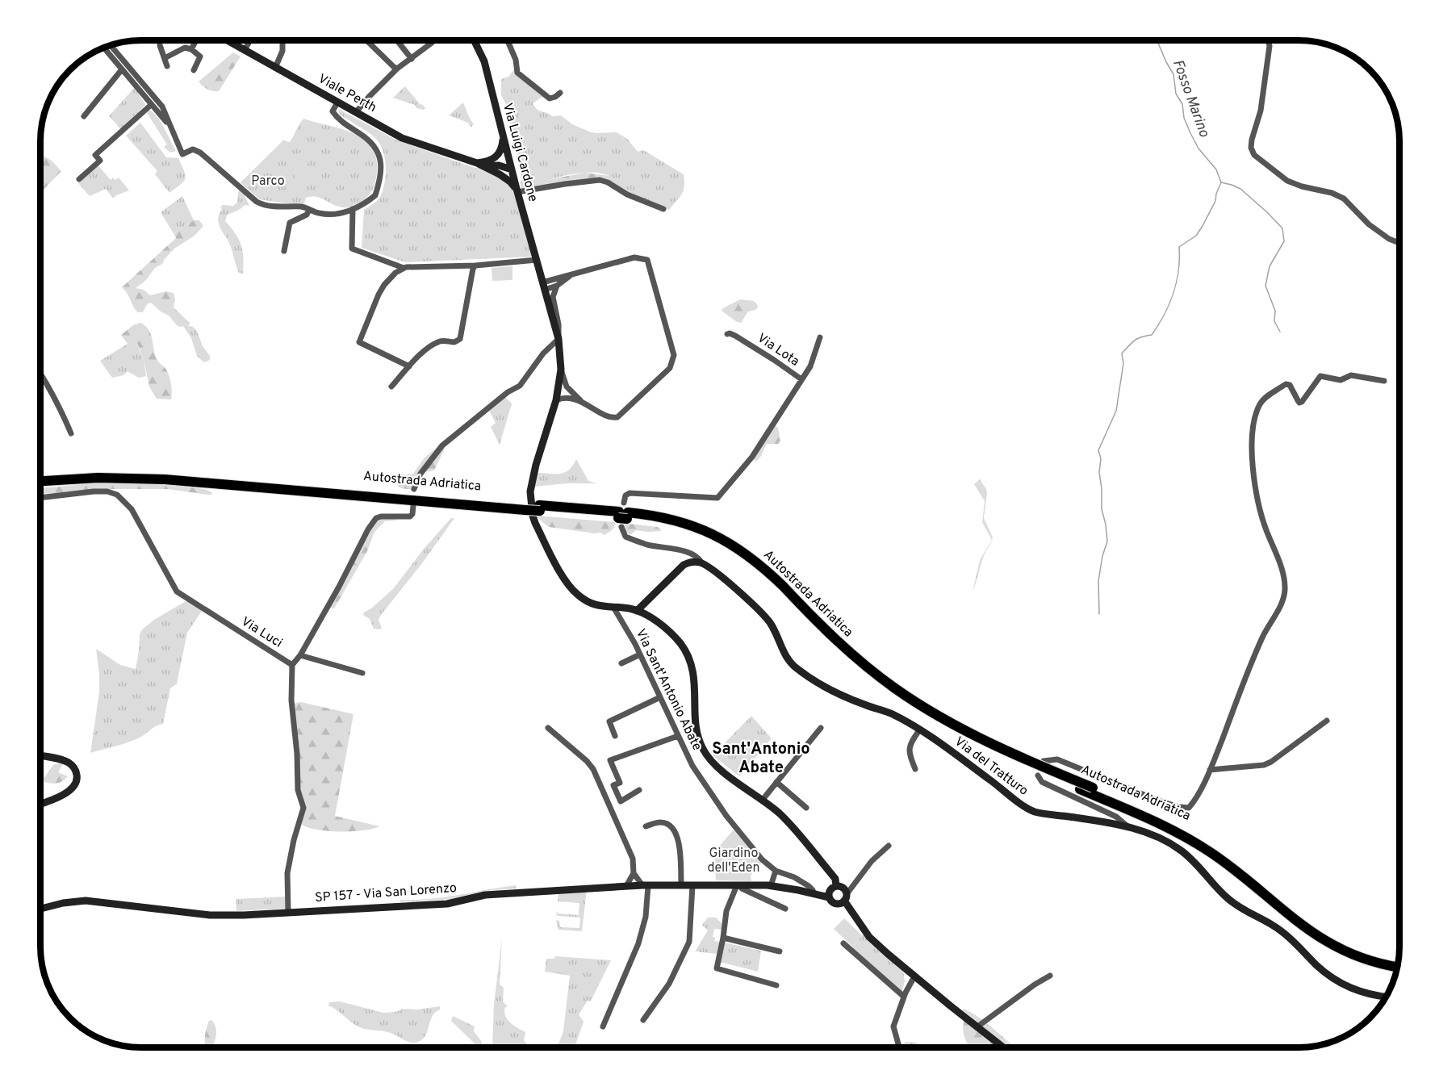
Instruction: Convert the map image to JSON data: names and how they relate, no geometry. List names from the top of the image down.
{
  "streets": {
    "highway": ["Autostrada Adriatica"],
    "main road": [
      "Viale Perth",
      "Via Luigi Cardone",
      "Via del Tratturo",
      "SP 157 - Via San Lorenzo"
    ],
    "street": ["Via Lota", "Via Luci", "Via Sant'Antonio Abate"]
  },
  "crossings": [
    ["Viale Perth", "Via Luigi Cardone"],
    ["Via Luigi Cardone", "Via Sant'Antonio Abate"],
    ["Via Luigi Cardone", "SP 157 - Via San Lorenzo"],
    ["Via Sant'Antonio Abate", "SP 157 - Via San Lorenzo"]
  ],
  "districts": ["Sant'Antonio Abate"],
  "water": ["Fosso Marino"],
  "parks": ["Parco", "Giardino dell'Eden"]
}
